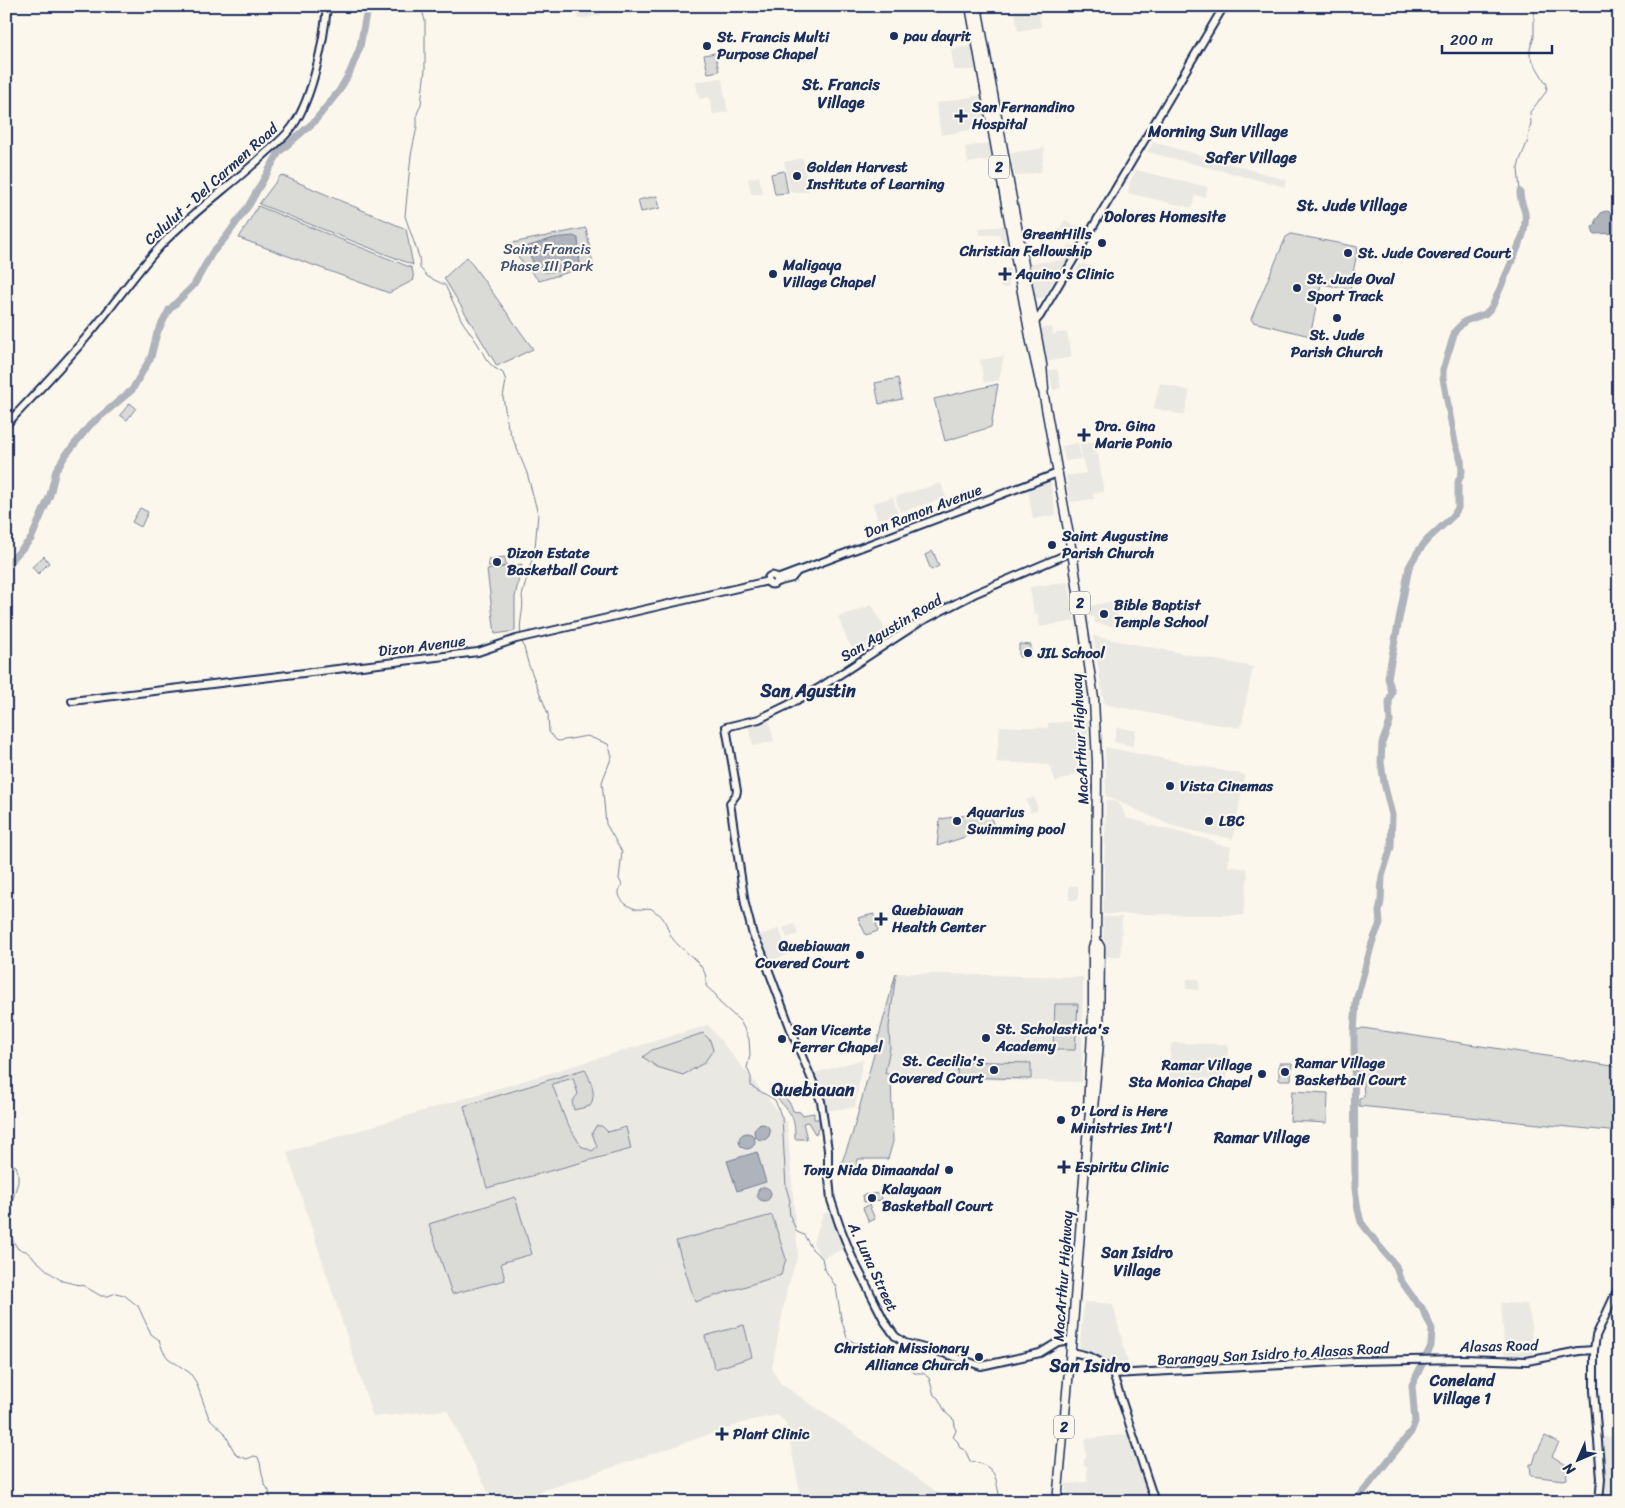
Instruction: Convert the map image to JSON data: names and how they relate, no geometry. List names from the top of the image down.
{
  "streets": {
    "highway": ["2", "MacArthur Highway"],
    "street": [
      "Calulut - Del Carmen Road",
      "Don Ramon Avenue",
      "San Agustin Road",
      "Dizon Avenue",
      "A. Luna Street",
      "Alasas Road",
      "Barangay San Isidro to Alasas Road"
    ]
  },
  "crossings": [
    ["Don Ramon Avenue", "Dizon Avenue"],
    ["Don Ramon Avenue", "MacArthur Highway"],
    ["San Agustin Road", "MacArthur Highway"],
    ["San Agustin Road", "A. Luna Street"],
    ["MacArthur Highway", "A. Luna Street"],
    ["Alasas Road", "Barangay San Isidro to Alasas Road"]
  ],
  "districts": [
    "St. Francis Village",
    "Morning Sun Village",
    "Safer Village",
    "St. Jude Village",
    "Dolores Homesite",
    "San Agustin",
    "Quebiauan",
    "Ramar Village",
    "San Isidro Village",
    "San Isidro",
    "Coneland Village 1"
  ],
  "parks": ["Saint Francis Phase III Park"],
  "places": {
    "other": [
      "pau dayrit",
      "St. Francis Multi Purpose Chapel",
      "Golden Harvest Institute of Learning",
      "GreenHills Christian Fellowship",
      "St. Jude Covered Court",
      "Maligaya Village Chapel",
      "St. Jude Oval Sport Track",
      "St. Jude Parish Church",
      "Saint Augustine Parish Church",
      "Dizon Estate Basketball Court",
      "Bible Baptist Temple School",
      "JIL School",
      "Vista Cinemas",
      "Aquarius Swimming pool",
      "LBC",
      "Quebiawan Covered Court",
      "St. Scholastica's Academy",
      "San Vicente Ferrer Chapel",
      "St. Cecilia's Covered Court",
      "Ramar Village Basketball Court",
      "Ramar Village Sta Monica Chapel",
      "D' Lord is Here Ministries Int'l",
      "Tony Nida Dimaandal",
      "Kalayaan Basketball Court",
      "Christian Missionary Alliance Church"
    ],
    "health": [
      "San Fernandino Hospital",
      "Aquino's Clinic",
      "Dra. Gina Marie Ponio",
      "Quebiawan Health Center",
      "Espiritu Clinic",
      "Plant Clinic"
    ]
  },
  "scale_bar": "200 m",
  "north": "bottom left"
}
